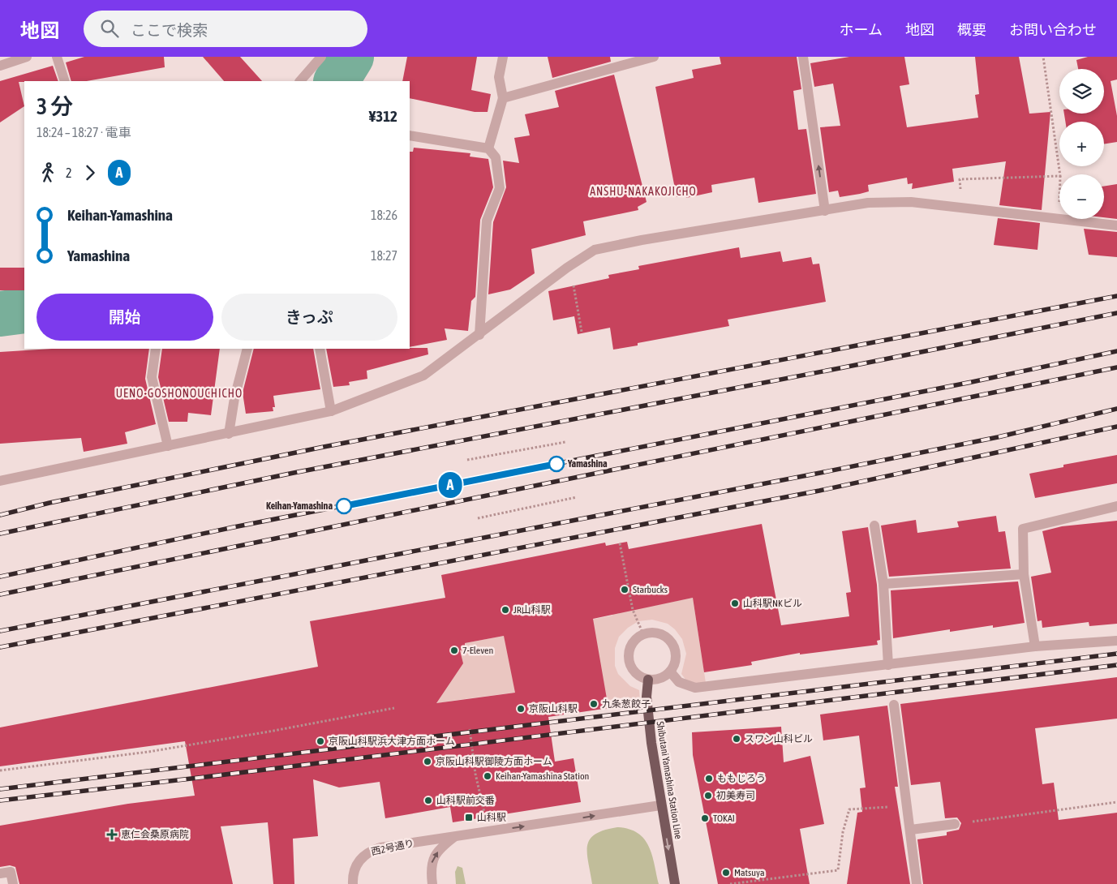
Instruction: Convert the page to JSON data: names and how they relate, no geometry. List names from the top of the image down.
{
  "streets": {
    "main road": ["Shibutani Yamashina Station Line"],
    "street": ["西2号通り"]
  },
  "crossings": [
    ["Shibutani Yamashina Station Line", "西2号通り"]
  ],
  "one_way": ["Shibutani Yamashina Station Line", "西2号通り"],
  "districts": ["ANSHU-NAKAKOJICHO", "UENO-GOSHONOUCHICHO"],
  "places": {
    "other": [
      "Yamashina",
      "Keihan-Yamashina",
      "Starbucks",
      "山科駅NKビル",
      "JR山科駅",
      "7-Eleven",
      "九条葱餃子",
      "京阪山科駅",
      "スワン山科ビル",
      "京阪山科駅浜大津方面ホーム",
      "京阪山科駅御陵方面ホーム",
      "Keihan-Yamashina Station",
      "ももじろう",
      "初美寿司",
      "山科駅前交番",
      "TOKAI",
      "Matsuya"
    ],
    "transit": ["山科駅"],
    "health": ["恵仁会桑原病院"]
  },
  "page": {
    "header": "地図",
    "search": "ここで検索",
    "nav": [
      "ホーム",
      "地図",
      "概要",
      "お問い合わせ"
    ],
    "on_map": "A",
    "map_buttons": ["+", "−"],
    "heading": ["3 分", "18:24 – 18:27 · 電車", "¥312"],
    "legs": ["2", "A"],
    "list": [
      {
        "name": "Keihan-Yamashina",
        "value": "18:26"
      },
      {
        "name": "Yamashina",
        "value": "18:27"
      }
    ],
    "buttons": ["開始", "きっぷ"]
  }
}
